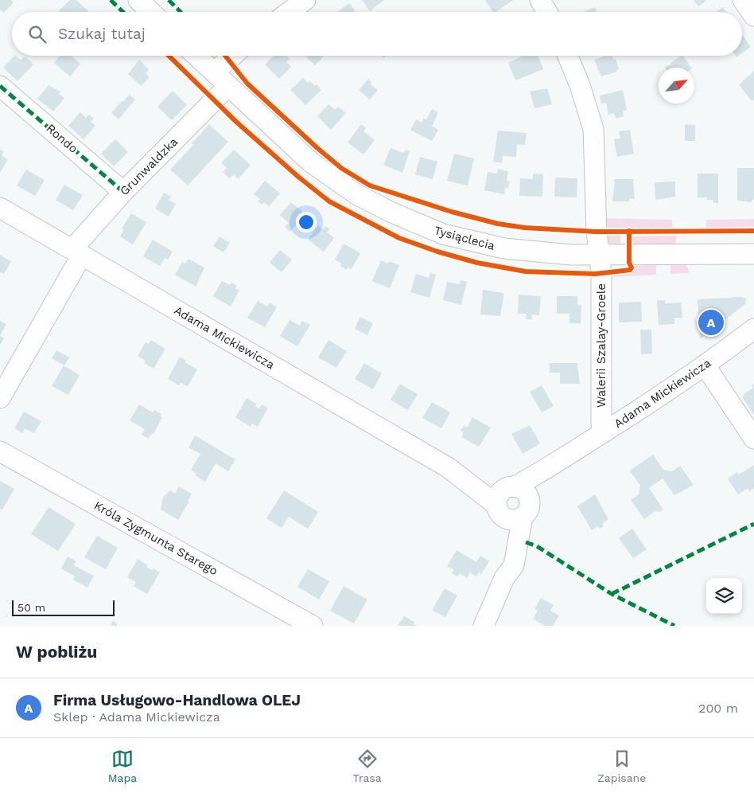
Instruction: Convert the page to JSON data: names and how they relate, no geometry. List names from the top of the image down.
{
  "streets": {
    "street": [
      "Rondo",
      "Grunwaldzka",
      "Tysiąclecia",
      "Adama Mickiewicza",
      "Walerii Szalay-Groele",
      "Króla Zygmunta Starego"
    ]
  },
  "crossings": [
    ["Rondo", "Grunwaldzka"],
    ["Grunwaldzka", "Tysiąclecia"],
    ["Grunwaldzka", "Adama Mickiewicza"],
    ["Tysiąclecia", "Walerii Szalay-Groele"],
    ["Adama Mickiewicza", "Walerii Szalay-Groele"]
  ],
  "scale_bar": "50 m",
  "north": "top right",
  "page": {
    "search": "Szukaj tutaj",
    "pins": "A",
    "scale": "50 m",
    "heading": "W pobliżu",
    "list": [
      {
        "mark": "A",
        "name": "Firma Usługowo-Handlowa OLEJ",
        "note": "Sklep · Adama Mickiewicza",
        "value": "200 m"
      }
    ],
    "nav": ["Mapa", "Trasa", "Zapisane"]
  }
}
